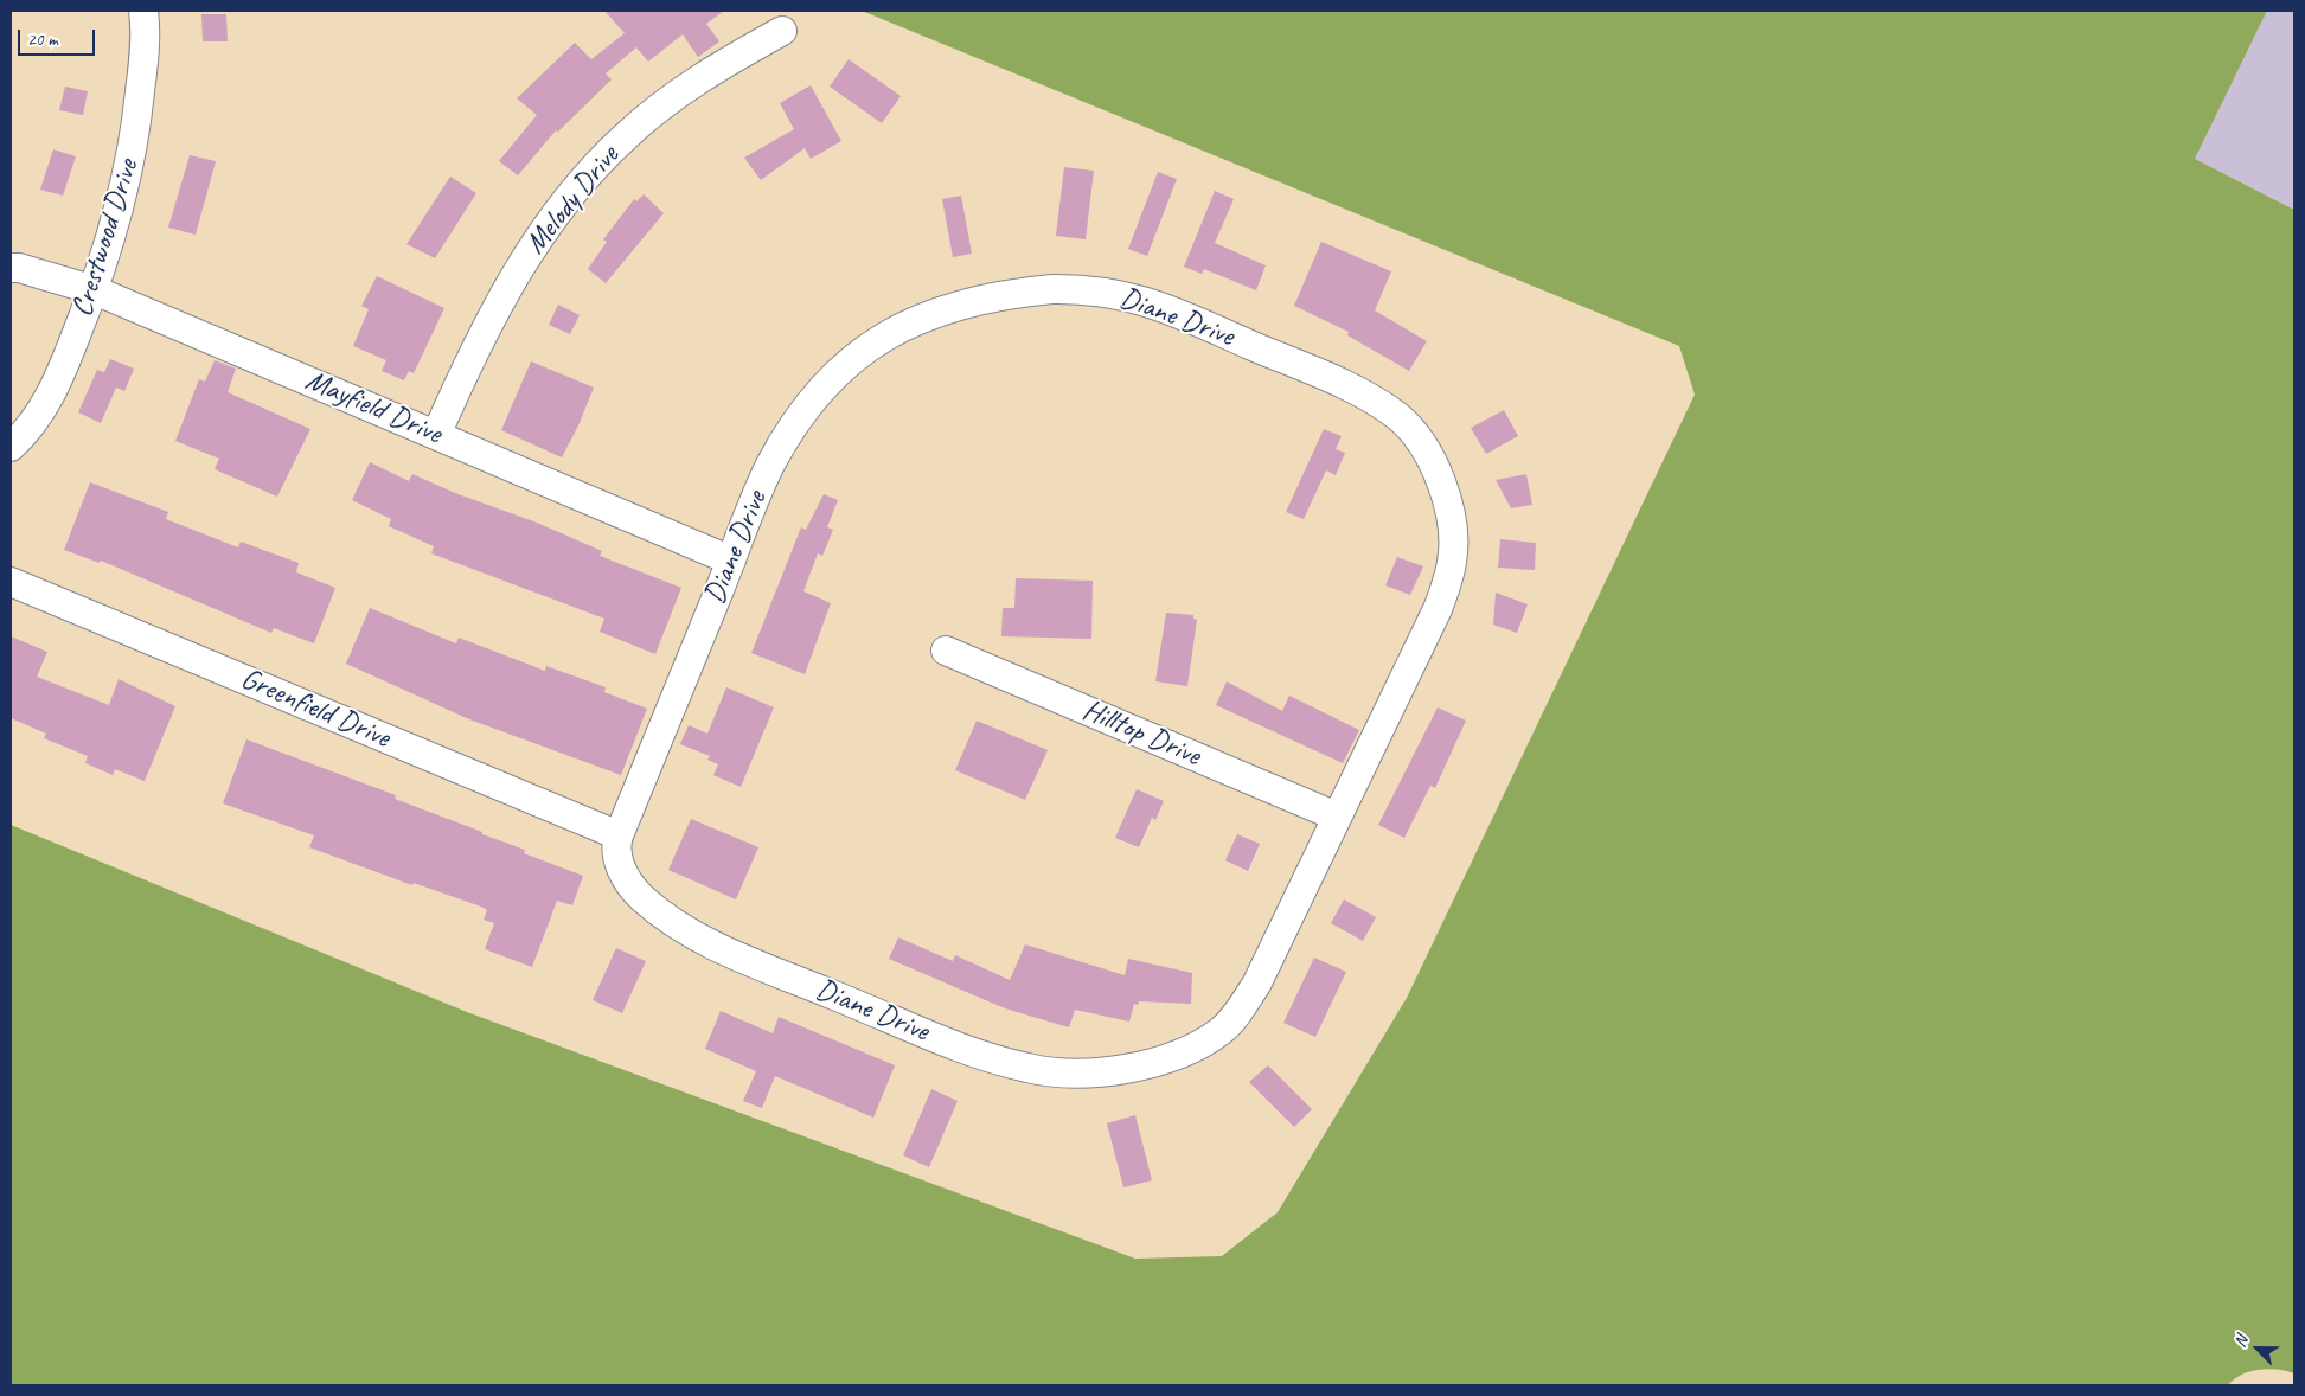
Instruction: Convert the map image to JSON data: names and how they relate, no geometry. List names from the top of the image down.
{
  "streets": {
    "street": [
      "Melody Drive",
      "Crestwood Drive",
      "Diane Drive",
      "Mayfield Drive",
      "Greenfield Drive",
      "Hilltop Drive"
    ]
  },
  "crossings": [
    ["Melody Drive", "Mayfield Drive"],
    ["Crestwood Drive", "Mayfield Drive"],
    ["Diane Drive", "Mayfield Drive"],
    ["Diane Drive", "Greenfield Drive"],
    ["Diane Drive", "Hilltop Drive"]
  ],
  "scale_bar": "20 m",
  "north": "top left"
}
